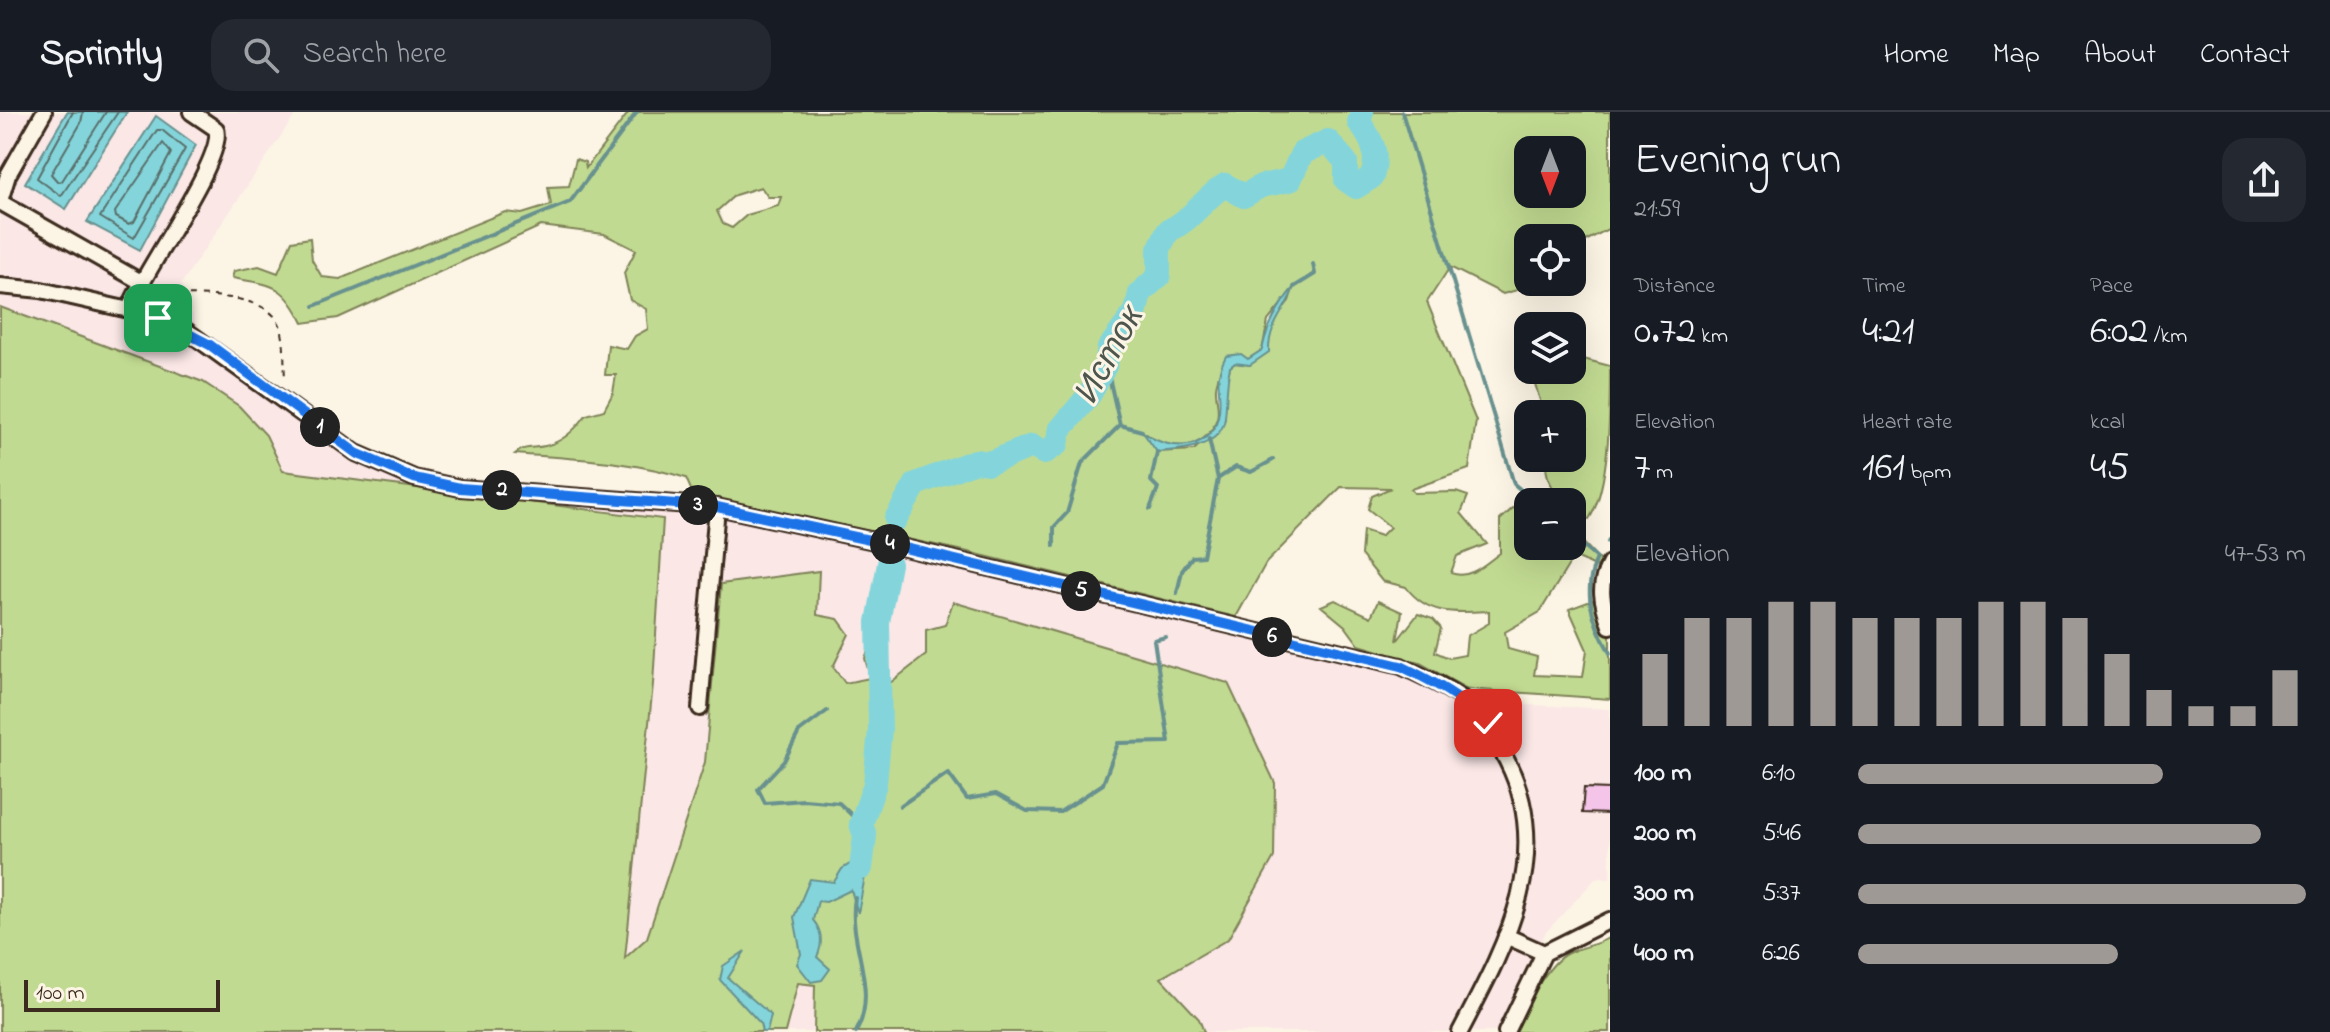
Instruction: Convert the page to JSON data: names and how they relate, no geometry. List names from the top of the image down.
{
  "water": ["Исток"],
  "scale_bar": "100 m",
  "north": "bottom",
  "page": {
    "header": "Sprintly",
    "search": "Search here",
    "nav": [
      "Home",
      "Map",
      "About",
      "Contact"
    ],
    "heading": ["Evening run", "21:59"],
    "map_buttons": ["+", "−"],
    "stats": [
      ["Distance", "0.72 km"],
      ["Time", "4:21"],
      ["Pace", "6:02 /km"],
      ["Elevation", "7 m"],
      ["Heart rate", "161 bpm"],
      ["kcal", "45"]
    ],
    "pins": [
      "1",
      "2",
      "3",
      "4",
      "5",
      "6"
    ],
    "chart": ["Elevation", "47–53 m"],
    "list": [
      {
        "name": "100 m",
        "note": "6:10"
      },
      {
        "name": "200 m",
        "note": "5:46"
      },
      {
        "name": "300 m",
        "note": "5:37"
      },
      {
        "name": "400 m",
        "note": "6:26"
      }
    ],
    "scale": "100 m"
  }
}
